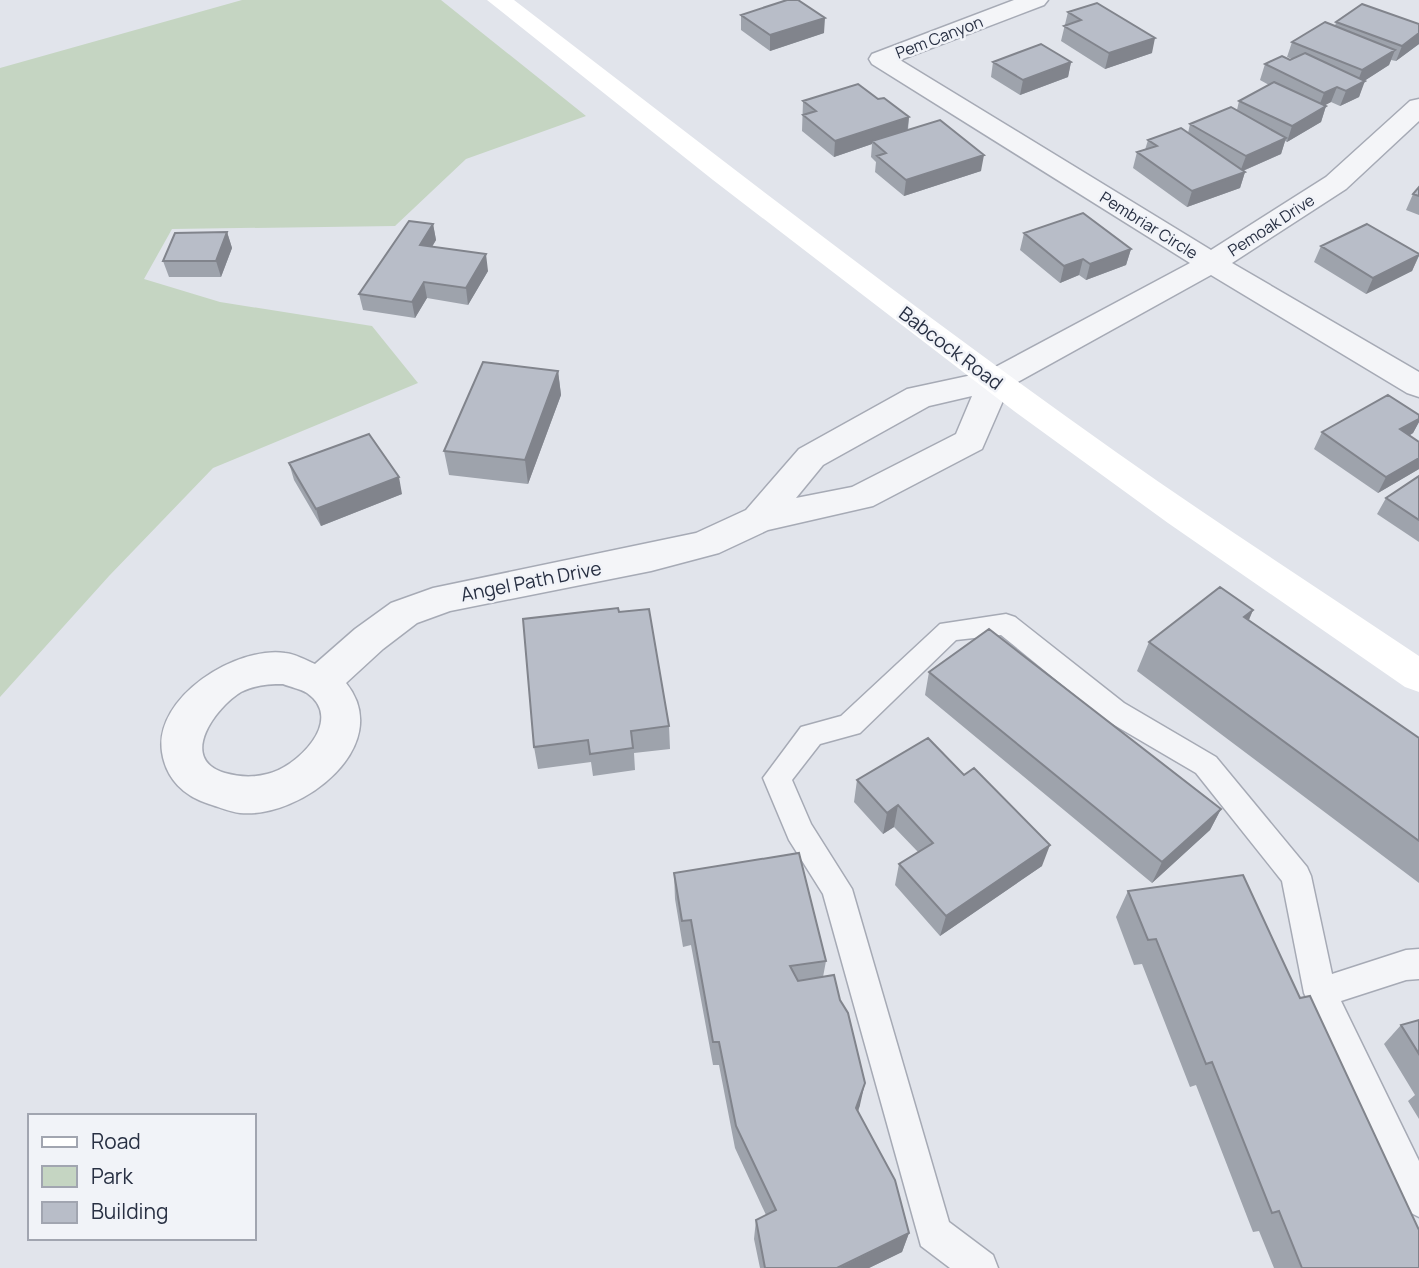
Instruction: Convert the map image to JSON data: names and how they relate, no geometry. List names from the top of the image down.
{
  "streets": {
    "main road": ["Babcock Road"],
    "street": [
      "Pem Canyon",
      "Pembriar Circle",
      "Pemoak Drive",
      "Angel Path Drive"
    ]
  },
  "crossings": [
    ["Pem Canyon", "Pembriar Circle"],
    ["Pembriar Circle", "Pemoak Drive"],
    ["Pemoak Drive", "Babcock Road"],
    ["Pemoak Drive", "Angel Path Drive"],
    ["Babcock Road", "Angel Path Drive"]
  ],
  "legend": ["Road", "Park", "Building"]
}
